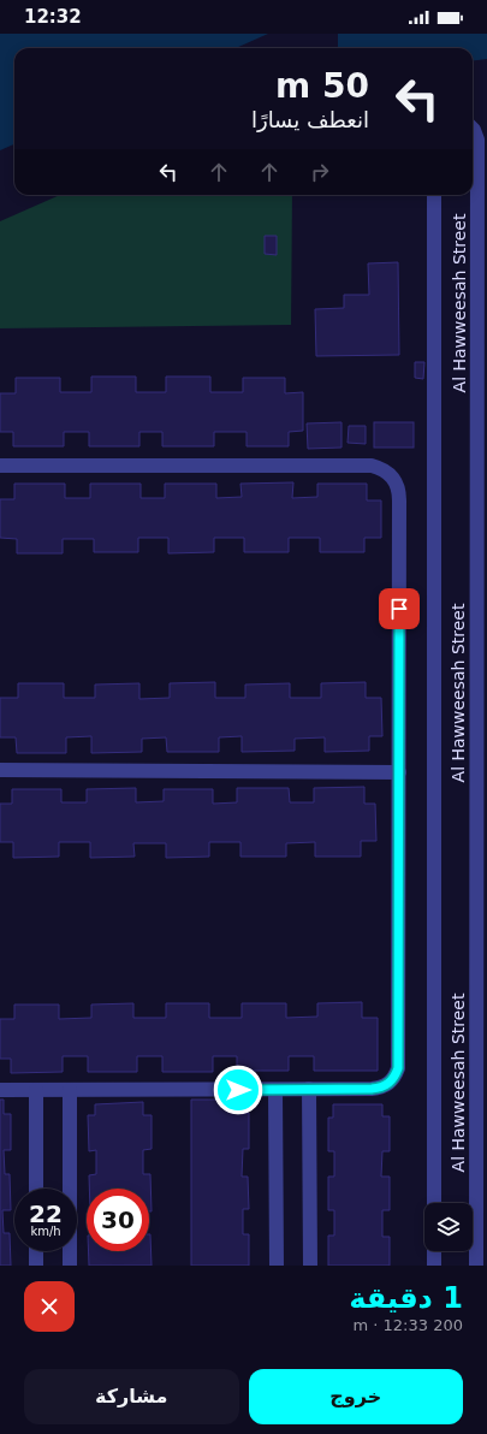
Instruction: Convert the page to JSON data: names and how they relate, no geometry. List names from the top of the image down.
{
  "streets": {
    "street": ["Al Hawweesah Street"]
  },
  "page": {
    "status": "12:32",
    "turn": ["50 m", "انعطف يسارًا"],
    "speed": "22 km/h",
    "limit": "30",
    "heading": ["1 دقيقة", "200 m · 12:33"],
    "buttons": ["خروج", "مشاركة"]
  }
}
